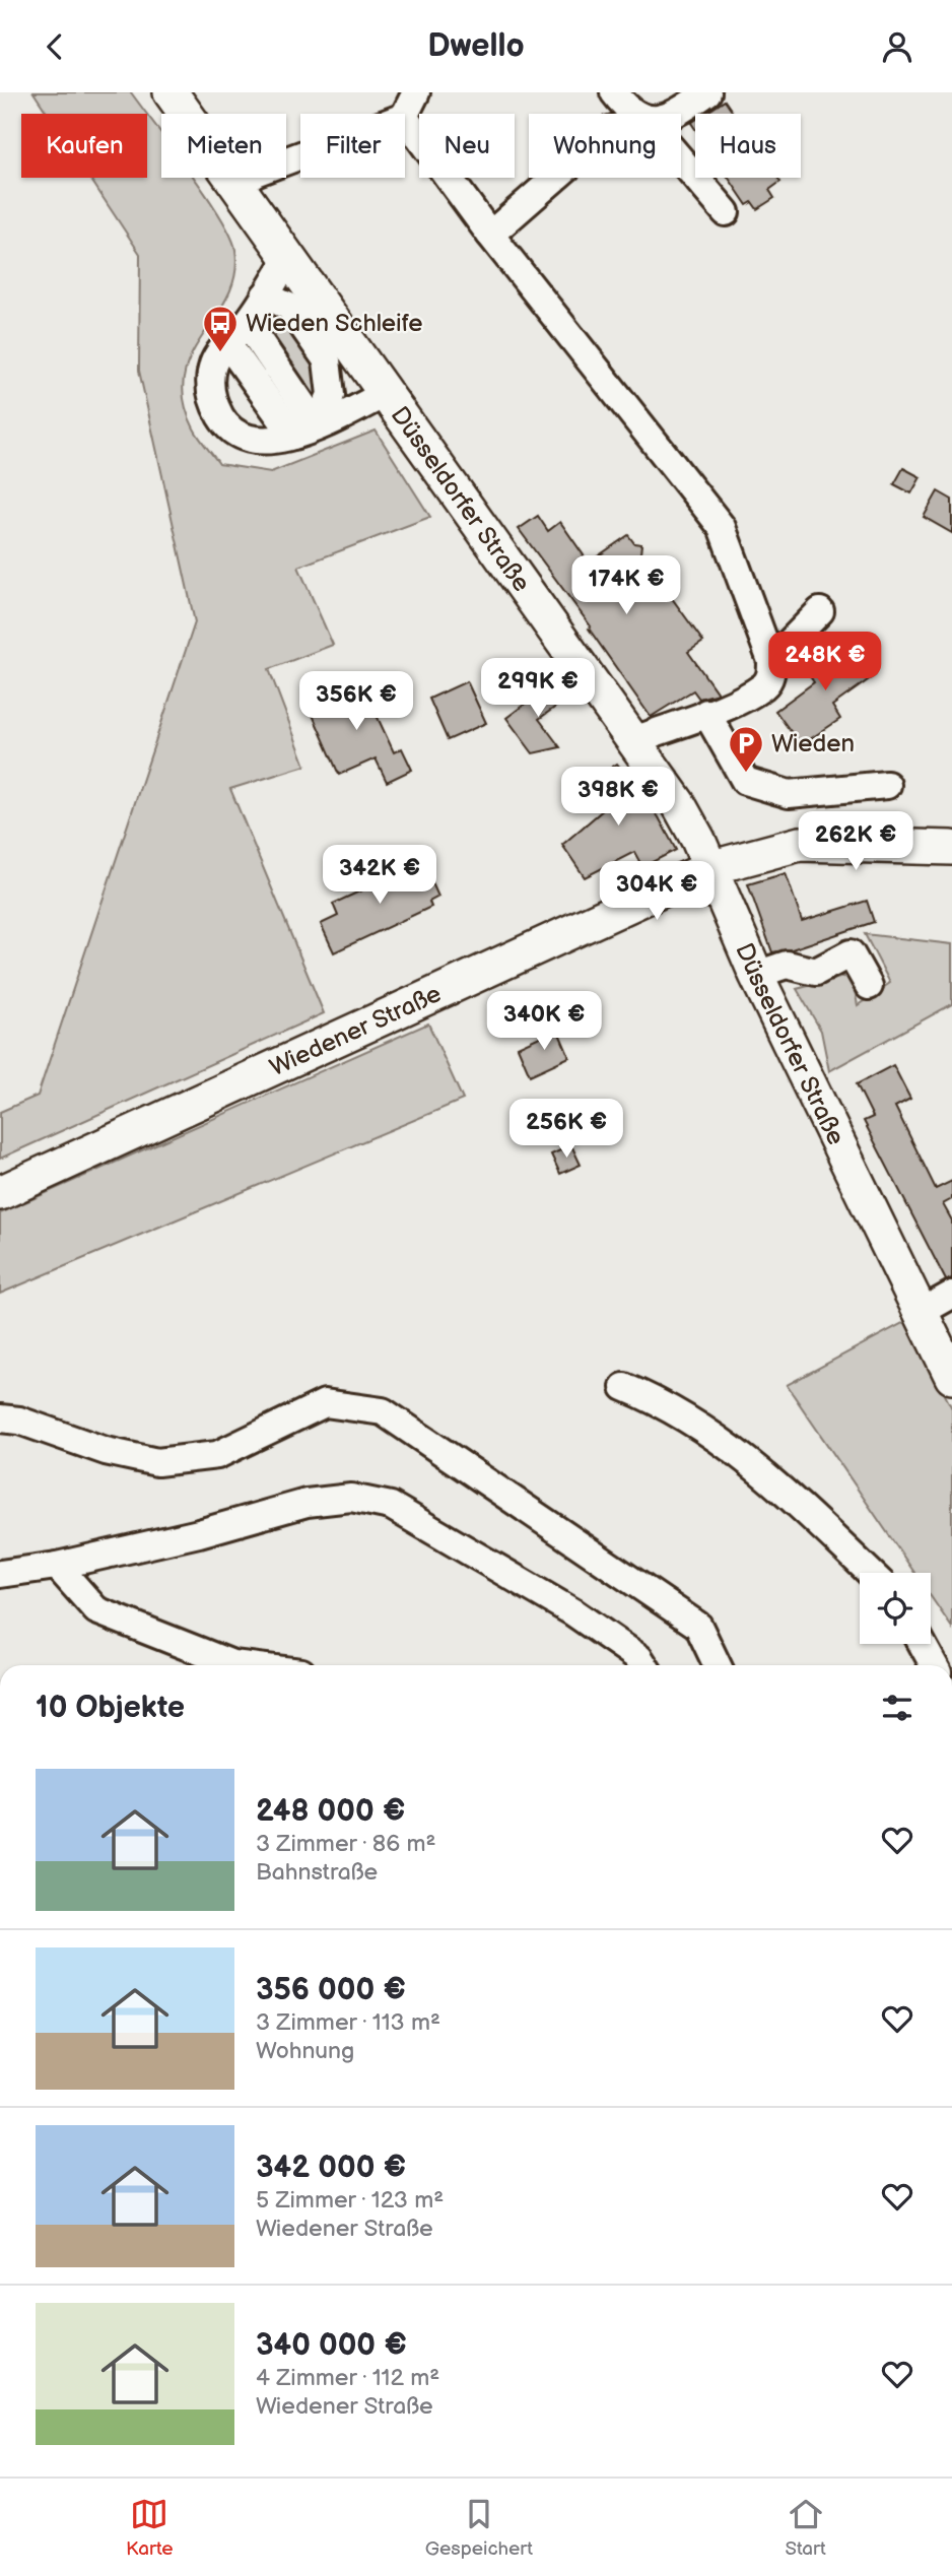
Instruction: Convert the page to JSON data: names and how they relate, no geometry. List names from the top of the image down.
{
  "streets": {
    "main road": ["Düsseldorfer Straße", "Wiedener Straße"]
  },
  "crossings": [
    ["Düsseldorfer Straße", "Wiedener Straße"]
  ],
  "places": {
    "bus stop": ["Wieden Schleife"],
    "parking": ["Wieden"]
  },
  "page": {
    "header": "Dwello",
    "chip": [
      "Kaufen",
      "Mieten",
      "Filter",
      "Neu",
      "Wohnung",
      "Haus"
    ],
    "price": [
      "174K €",
      "248K €",
      "299K €",
      "356K €",
      "398K €",
      "262K €",
      "342K €",
      "304K €",
      "340K €",
      "256K €"
    ],
    "heading": "10 Objekte",
    "list": [
      {
        "name": "248 000 €",
        "note": "3 Zimmer · 86 m² · Bahnstraße"
      },
      {
        "name": "356 000 €",
        "note": "3 Zimmer · 113 m² · Wohnung"
      },
      {
        "name": "342 000 €",
        "note": "5 Zimmer · 123 m² · Wiedener Straße"
      },
      {
        "name": "340 000 €",
        "note": "4 Zimmer · 112 m² · Wiedener Straße"
      }
    ],
    "tabs": ["Karte", "Gespeichert", "Start"]
  }
}
